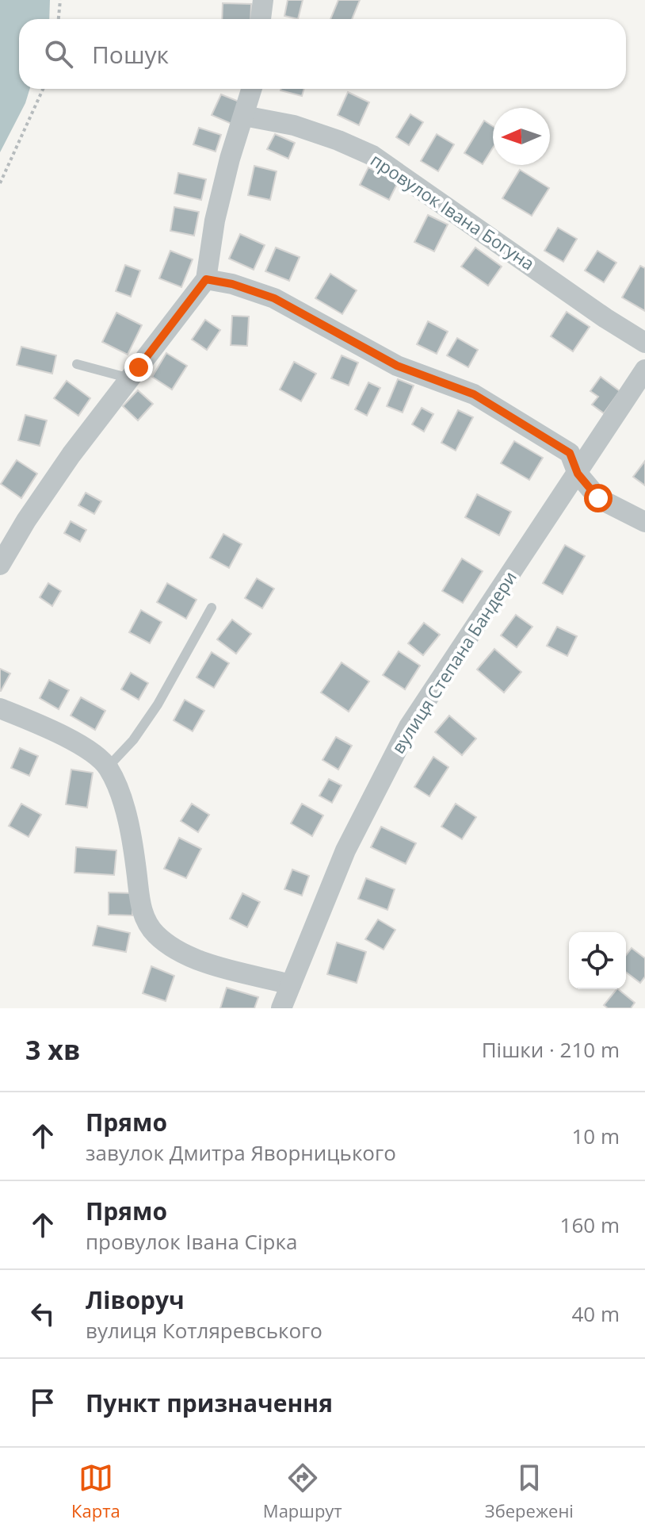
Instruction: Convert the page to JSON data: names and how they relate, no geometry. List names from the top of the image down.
{
  "streets": {
    "street": ["провулок Івана Богуна", "вулиця Степана Бандери"]
  },
  "north": "left",
  "page": {
    "search": "Пошук",
    "heading": ["3 хв", "Пішки · 210 m"],
    "list": [
      ["Прямо", "завулок Дмитра Яворницького", "10 m"],
      ["Прямо", "провулок Івана Сірка", "160 m"],
      ["Ліворуч", "вулиця Котляревського", "40 m"],
      "Пункт призначення"
    ],
    "nav": ["Карта", "Маршрут", "Збережені"]
  }
}
